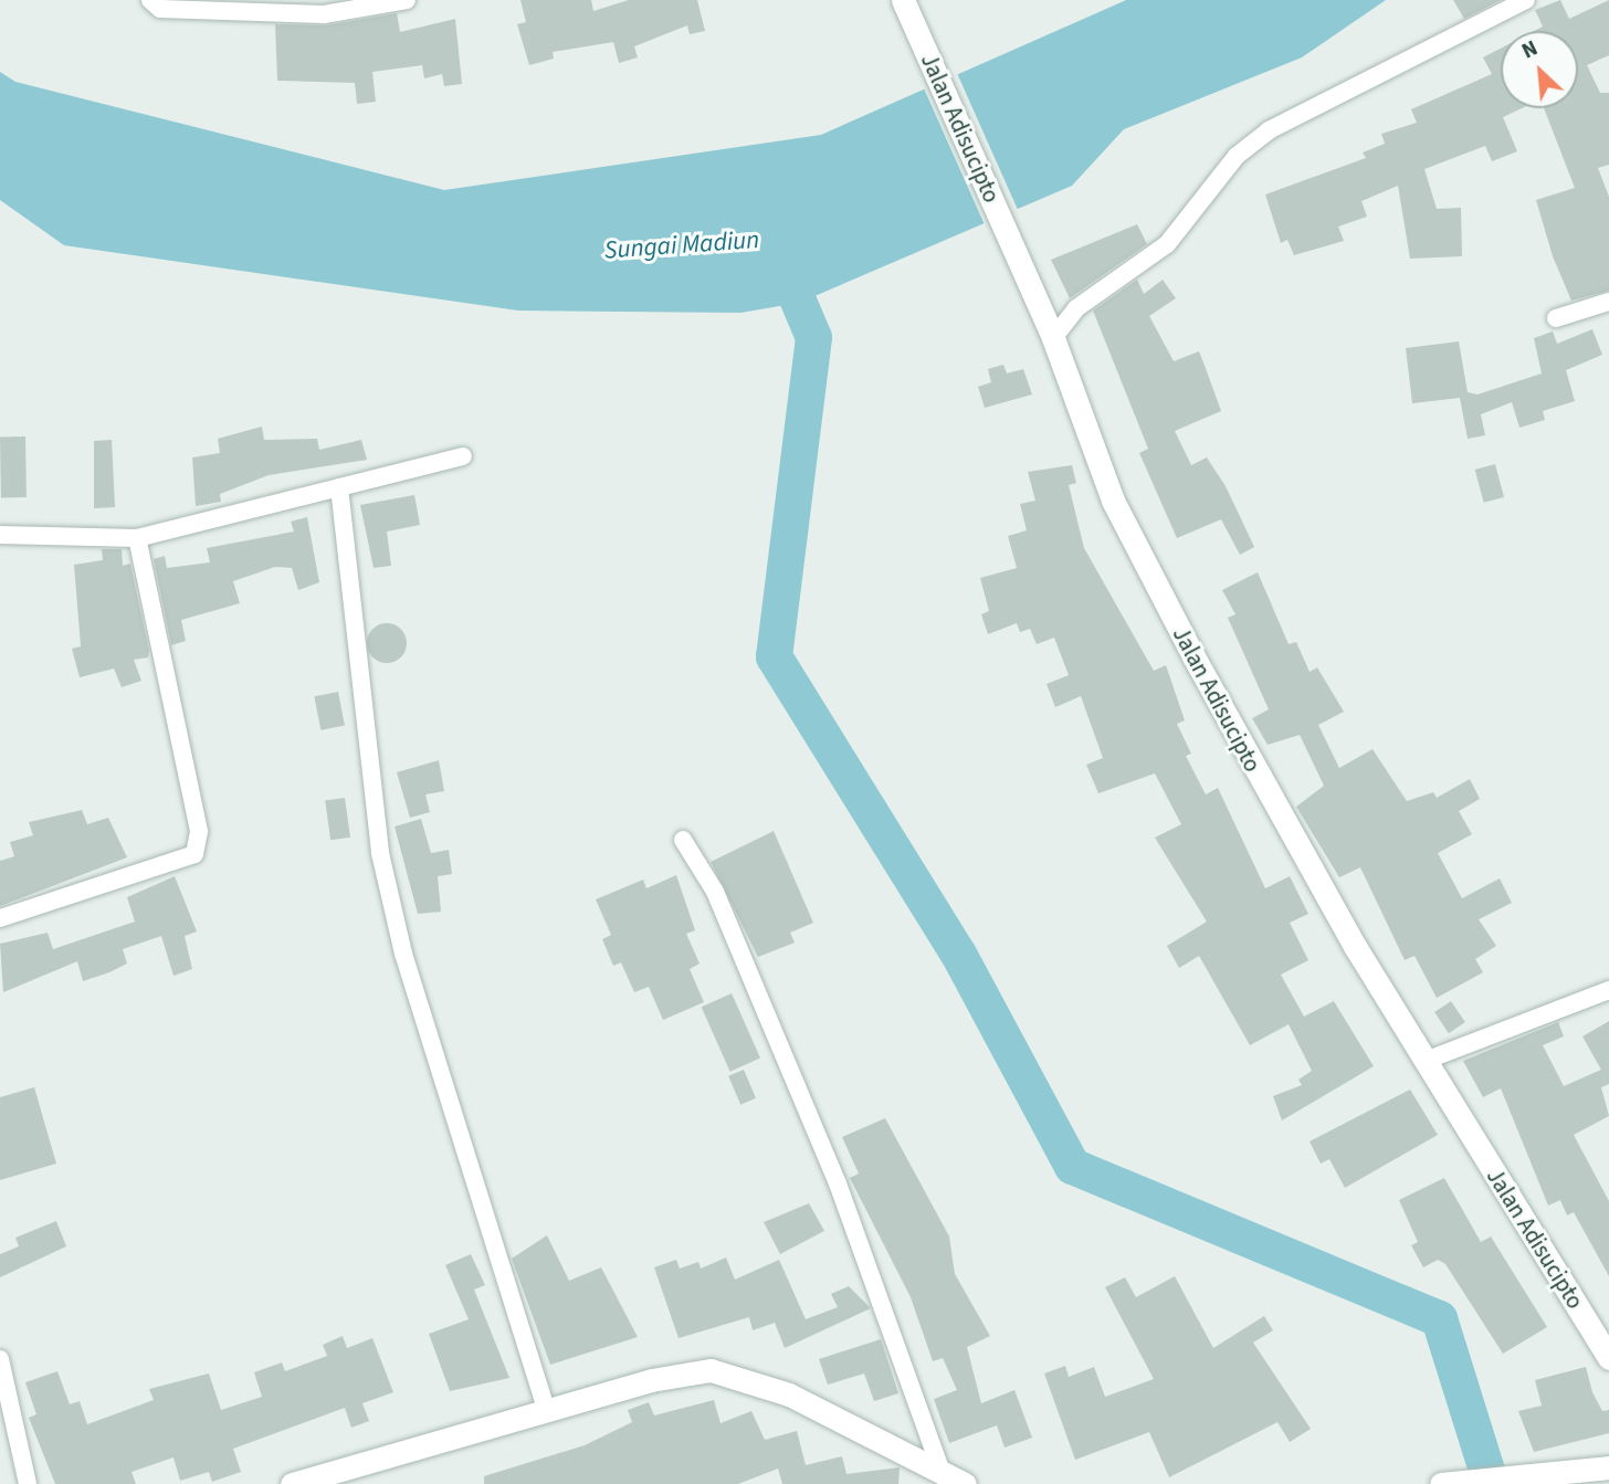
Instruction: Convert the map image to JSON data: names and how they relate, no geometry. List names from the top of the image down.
{
  "streets": {
    "main road": ["Jalan Adisucipto"]
  },
  "water": ["Sungai Madiun"],
  "north": "top left"
}
